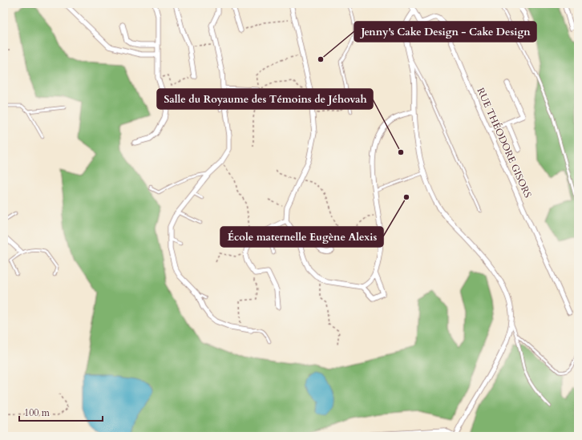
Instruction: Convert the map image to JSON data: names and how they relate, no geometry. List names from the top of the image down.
{
  "streets": {
    "street": ["RUE THÉODORE GISORS"]
  },
  "places": ["Jenny's Cake Design - Cake Design", "Salle du Royaume des Témoins de Jéhovah", "École maternelle Eugène Alexis"],
  "scale_bar": "100 m"
}
